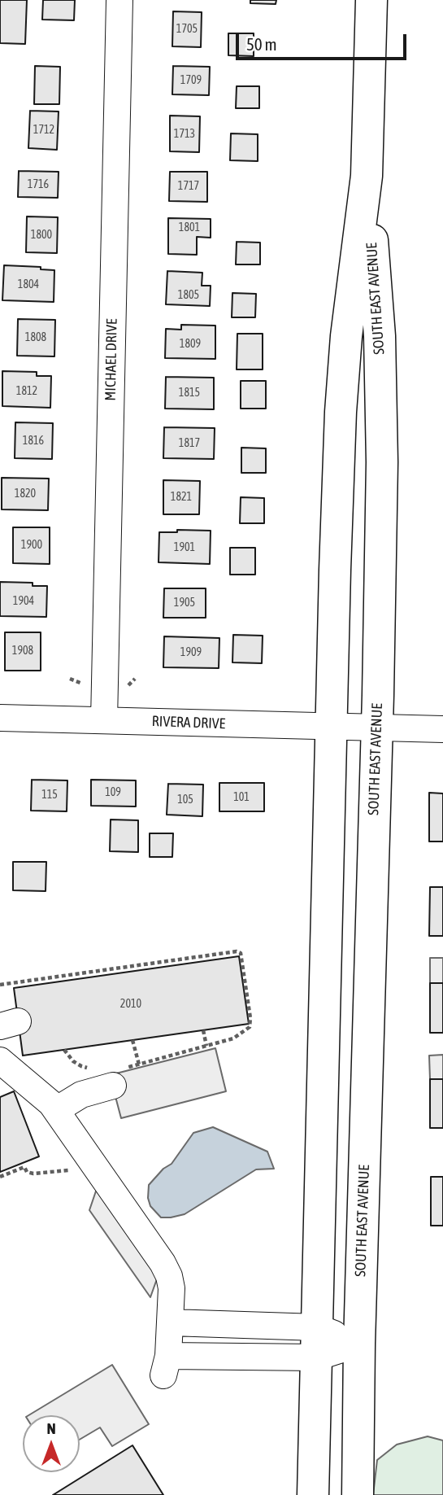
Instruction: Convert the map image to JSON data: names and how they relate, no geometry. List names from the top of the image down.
{
  "streets": {
    "main road": ["SOUTH EAST AVENUE"],
    "street": ["MICHAEL DRIVE", "RIVERA DRIVE"]
  },
  "crossings": [
    ["SOUTH EAST AVENUE", "RIVERA DRIVE"],
    ["MICHAEL DRIVE", "RIVERA DRIVE"]
  ],
  "house_numbers": [
    "1705",
    "1709",
    "1712",
    "1713",
    "1716",
    "1717",
    "1801",
    "1800",
    "1804",
    "1805",
    "1808",
    "1809",
    "1812",
    "1815",
    "1816",
    "1817",
    "1820",
    "1821",
    "1900",
    "1901",
    "1904",
    "1905",
    "1908",
    "1909",
    "109",
    "115",
    "101",
    "105",
    "2010"
  ],
  "scale_bar": "50 m",
  "north": "top"
}
